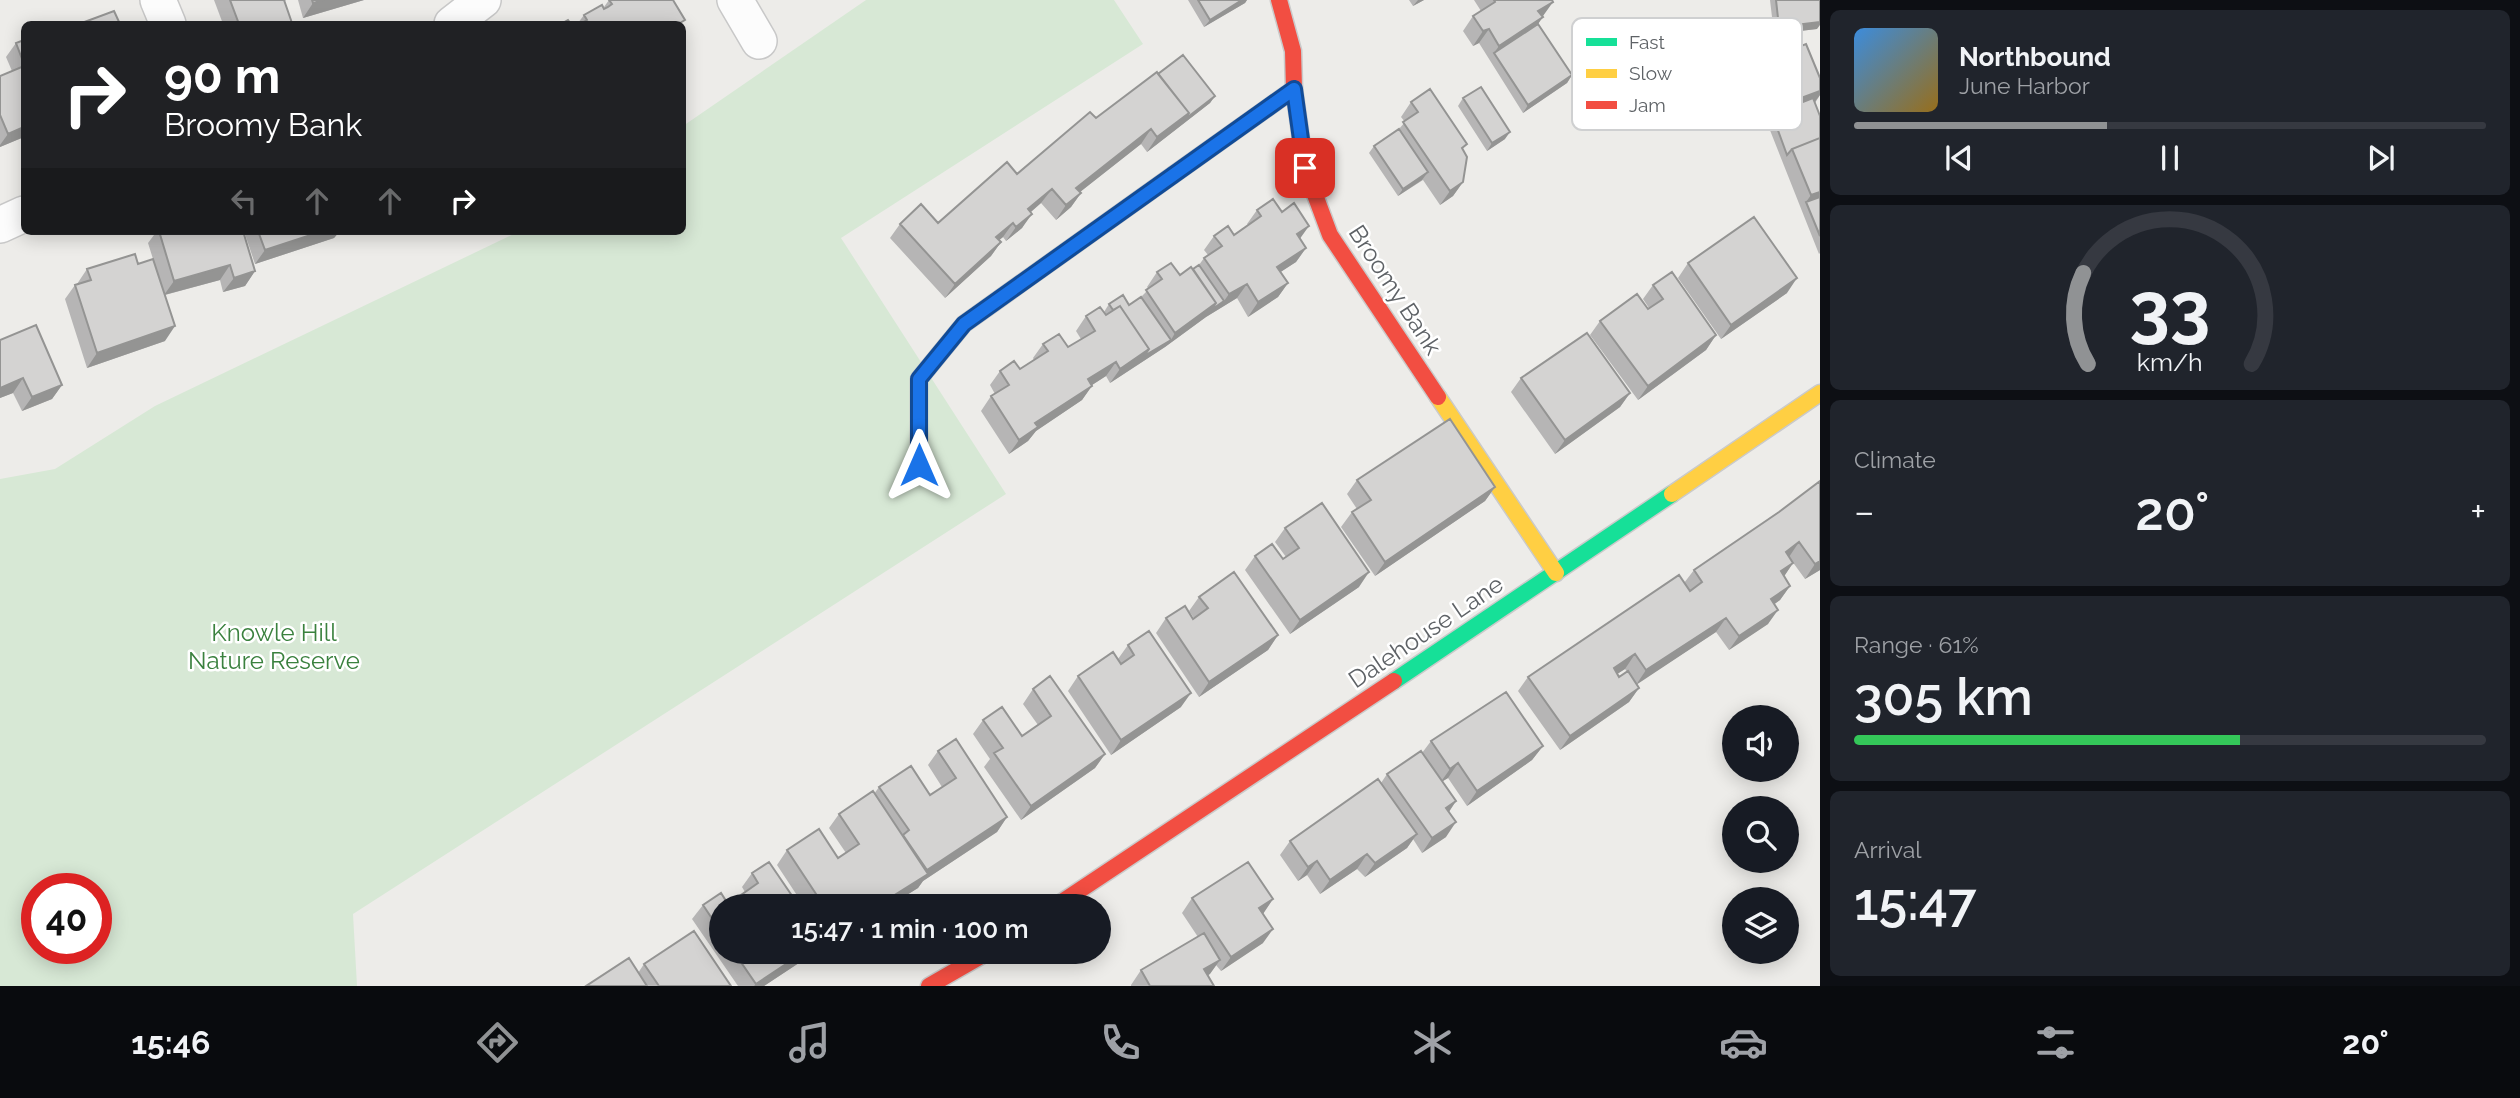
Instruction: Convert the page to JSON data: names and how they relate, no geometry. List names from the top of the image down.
{
  "streets": {
    "street": ["Broomy Bank", "Dalehouse Lane"]
  },
  "crossings": [
    ["Broomy Bank", "Dalehouse Lane"]
  ],
  "parks": ["Knowle Hill Nature Reserve"],
  "legend": ["Fast", "Slow", "Jam"],
  "page": {
    "turn": ["90 m", "Broomy Bank"],
    "song": ["Northbound", "June Harbor"],
    "tile": [
      "Climate",
      ["Range · 61%", "305 km"],
      ["Arrival", "15:47"]
    ],
    "heat": ["−", "20°", "+"],
    "limit": "40",
    "trip": "15:47 · 1 min · 100 m",
    "tabs": ["15:46", "20°"],
    "gauge": ["33", "km/h"]
  }
}
